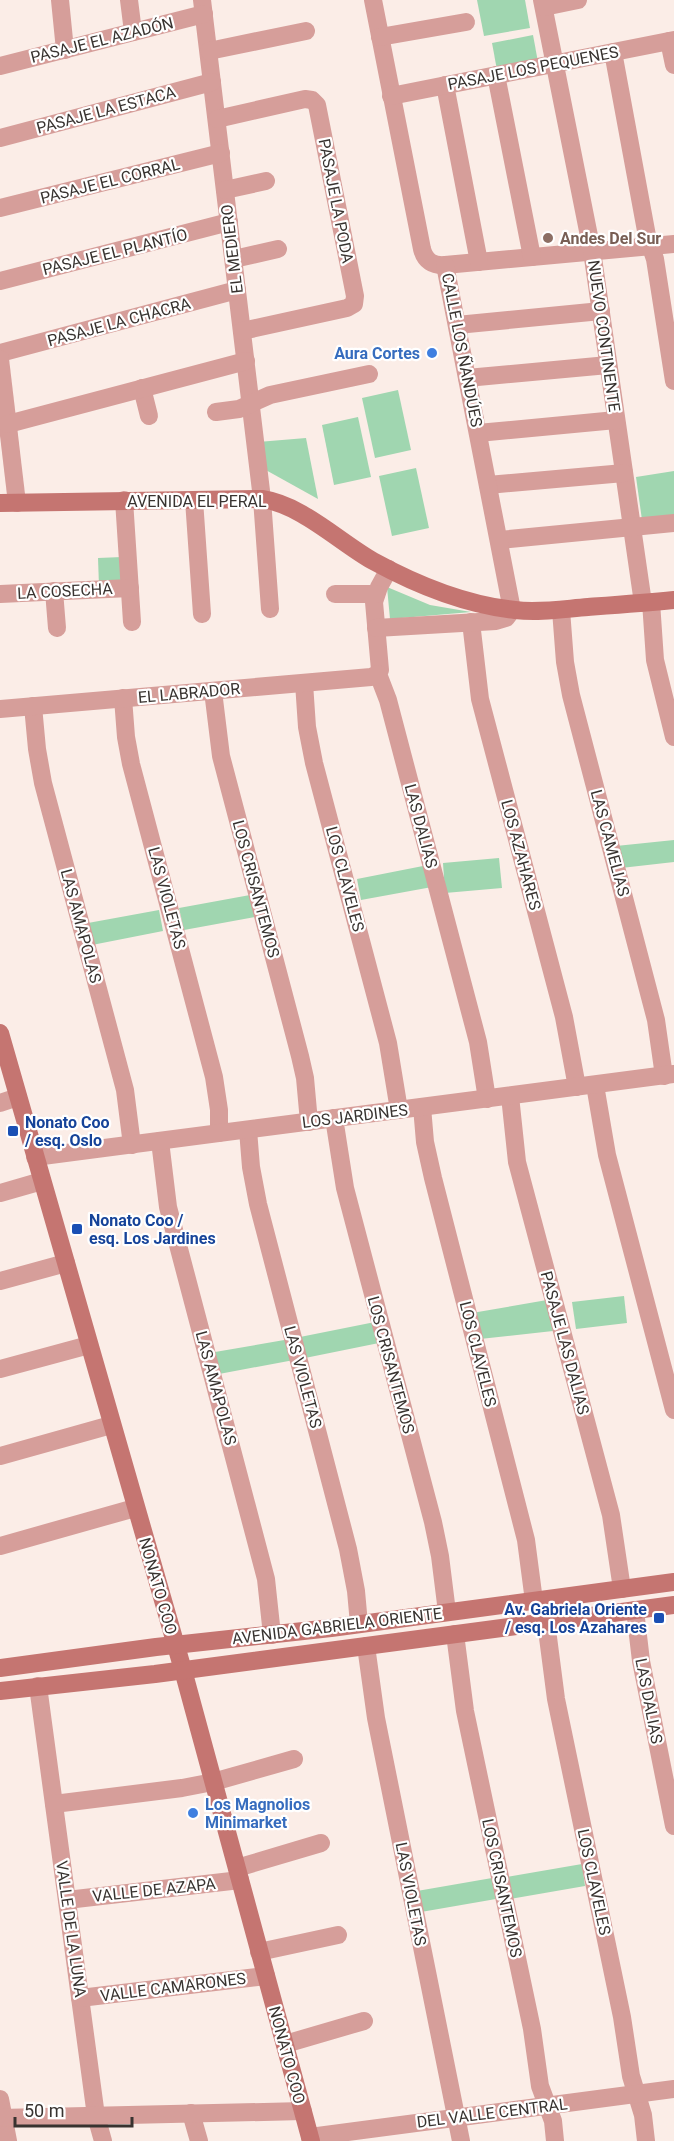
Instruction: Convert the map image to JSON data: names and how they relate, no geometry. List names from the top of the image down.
{
  "streets": {
    "main road": ["AVENIDA EL PERAL", "NONATO COO", "AVENIDA GABRIELA ORIENTE"],
    "street": [
      "PASAJE EL AZADÓN",
      "PASAJE LOS PEQUENES",
      "PASAJE LA ESTACA",
      "PASAJE EL CORRAL",
      "PASAJE LA PODA",
      "EL MEDIERO",
      "PASAJE EL PLANTÍO",
      "PASAJE LA CHACRA",
      "NUEVO CONTINENTE",
      "CALLE LOS ÑANDÚES",
      "LA COSECHA",
      "EL LABRADOR",
      "LAS DALIAS",
      "LAS CAMELIAS",
      "LOS AZAHARES",
      "LOS CLAVELES",
      "LOS CRISANTEMOS",
      "LAS VIOLETAS",
      "LAS AMAPOLAS",
      "LOS JARDINES",
      "PASAJE LAS DALIAS",
      "VALLE DE AZAPA",
      "VALLE DE LA LUNA",
      "VALLE CAMARONES",
      "DEL VALLE CENTRAL"
    ]
  },
  "crossings": [
    ["PASAJE EL AZADÓN", "EL MEDIERO"],
    ["PASAJE LOS PEQUENES", "NUEVO CONTINENTE"],
    ["PASAJE LOS PEQUENES", "CALLE LOS ÑANDÚES"],
    ["PASAJE LA ESTACA", "EL MEDIERO"],
    ["PASAJE EL CORRAL", "EL MEDIERO"],
    ["PASAJE LA PODA", "EL MEDIERO"],
    ["EL MEDIERO", "PASAJE EL PLANTÍO"],
    ["EL MEDIERO", "PASAJE LA CHACRA"],
    ["EL MEDIERO", "AVENIDA EL PERAL"],
    ["NUEVO CONTINENTE", "AVENIDA EL PERAL"],
    ["CALLE LOS ÑANDÚES", "AVENIDA EL PERAL"],
    ["AVENIDA EL PERAL", "LAS DALIAS"],
    ["AVENIDA EL PERAL", "LAS CAMELIAS"],
    ["AVENIDA EL PERAL", "LOS AZAHARES"],
    ["EL LABRADOR", "LAS DALIAS"],
    ["EL LABRADOR", "LOS CLAVELES"],
    ["EL LABRADOR", "LOS CRISANTEMOS"],
    ["EL LABRADOR", "LAS VIOLETAS"],
    ["EL LABRADOR", "LAS AMAPOLAS"],
    ["LAS DALIAS", "LOS JARDINES"],
    ["LAS DALIAS", "AVENIDA GABRIELA ORIENTE"],
    ["LAS CAMELIAS", "LOS JARDINES"],
    ["LOS AZAHARES", "LOS JARDINES"],
    ["LOS CLAVELES", "LOS JARDINES"],
    ["LOS CLAVELES", "AVENIDA GABRIELA ORIENTE"],
    ["LOS CLAVELES", "DEL VALLE CENTRAL"],
    ["LOS CRISANTEMOS", "LOS JARDINES"],
    ["LOS CRISANTEMOS", "AVENIDA GABRIELA ORIENTE"],
    ["LOS CRISANTEMOS", "DEL VALLE CENTRAL"],
    ["LAS VIOLETAS", "LOS JARDINES"],
    ["LAS VIOLETAS", "AVENIDA GABRIELA ORIENTE"],
    ["LAS VIOLETAS", "DEL VALLE CENTRAL"],
    ["LAS AMAPOLAS", "LOS JARDINES"],
    ["LAS AMAPOLAS", "AVENIDA GABRIELA ORIENTE"],
    ["LOS JARDINES", "PASAJE LAS DALIAS"],
    ["LOS JARDINES", "NONATO COO"],
    ["PASAJE LAS DALIAS", "AVENIDA GABRIELA ORIENTE"],
    ["NONATO COO", "AVENIDA GABRIELA ORIENTE"],
    ["NONATO COO", "VALLE DE AZAPA"],
    ["NONATO COO", "VALLE CAMARONES"],
    ["NONATO COO", "DEL VALLE CENTRAL"],
    ["AVENIDA GABRIELA ORIENTE", "VALLE DE LA LUNA"],
    ["VALLE DE AZAPA", "VALLE DE LA LUNA"],
    ["VALLE DE LA LUNA", "VALLE CAMARONES"]
  ],
  "places": {
    "other": ["Andes Del Sur", "Aura Cortes", "Los Magnolios Minimarket"],
    "transit": ["Nonato Coo / esq. Oslo", "Nonato Coo / esq. Los Jardines", "Av. Gabriela Oriente / esq. Los Azahares"]
  },
  "scale_bar": "50 m"
}
